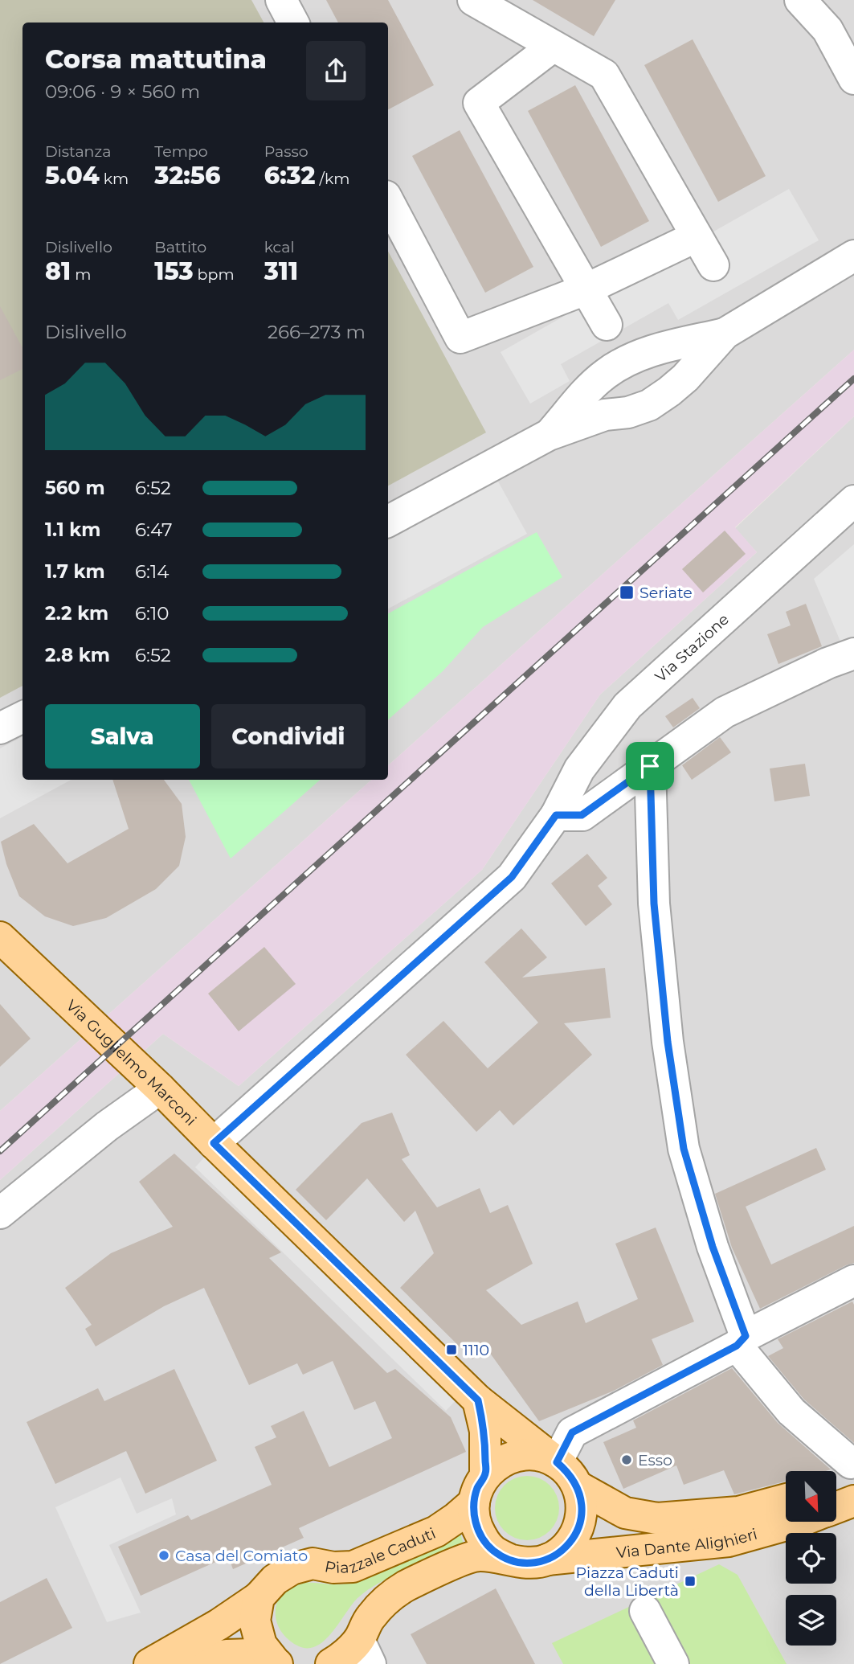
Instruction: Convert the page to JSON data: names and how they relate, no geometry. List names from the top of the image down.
{
  "streets": {
    "main road": ["Via Guglielmo Marconi", "Via Dante Alighieri", "Piazzale Caduti"],
    "street": ["Via Stazione"]
  },
  "crossings": [
    ["Via Stazione", "Via Guglielmo Marconi"],
    ["Via Guglielmo Marconi", "Via Dante Alighieri"],
    ["Via Guglielmo Marconi", "Piazzale Caduti"],
    ["Via Dante Alighieri", "Piazzale Caduti"]
  ],
  "places": {
    "transit": ["Seriate", "1110", "Piazza Caduti della Libertà"],
    "other": ["Esso", "Casa del Comiato"]
  },
  "north": "bottom right",
  "page": {
    "heading": ["Corsa mattutina", "09:06 · 9 × 560 m"],
    "stats": [
      ["Distanza", "5.04 km"],
      ["Tempo", "32:56"],
      ["Passo", "6:32 /km"],
      ["Dislivello", "81 m"],
      ["Battito", "153 bpm"],
      ["kcal", "311"]
    ],
    "chart": ["Dislivello", "266–273 m"],
    "list": [
      {
        "name": "560 m",
        "note": "6:52"
      },
      {
        "name": "1.1 km",
        "note": "6:47"
      },
      {
        "name": "1.7 km",
        "note": "6:14"
      },
      {
        "name": "2.2 km",
        "note": "6:10"
      },
      {
        "name": "2.8 km",
        "note": "6:52"
      }
    ],
    "buttons": ["Salva", "Condividi"]
  }
}
